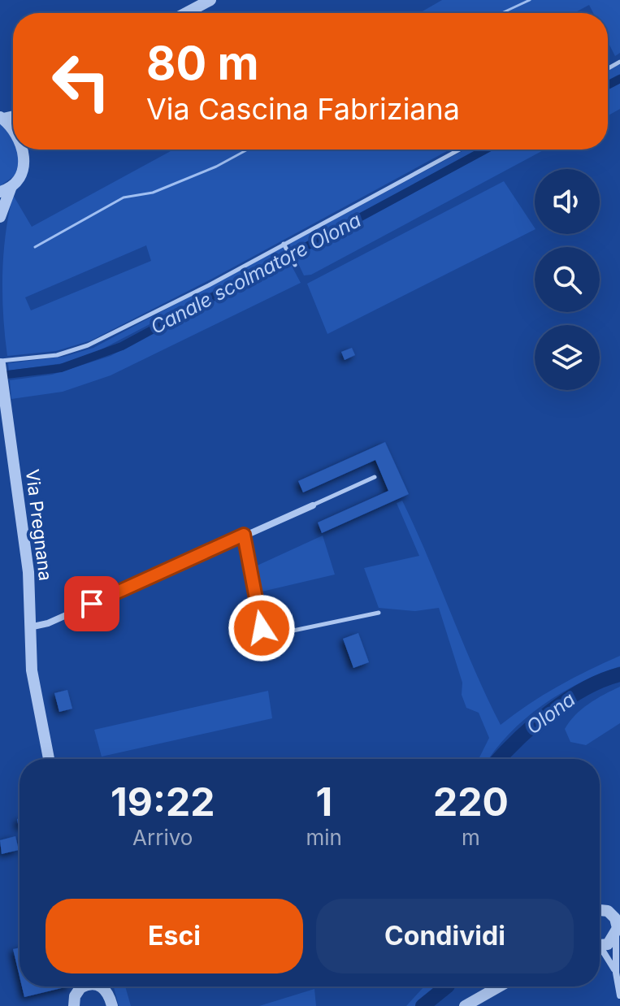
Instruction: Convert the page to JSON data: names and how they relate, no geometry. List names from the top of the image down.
{
  "streets": {
    "street": ["Via Pregnana"]
  },
  "water": ["Canale scolmatore Olona", "Olona"],
  "page": {
    "turn": ["80 m", "Via Cascina Fabriziana"],
    "eta": [
      "19:22",
      "Arrivo",
      "1",
      "min",
      "220",
      "m"
    ],
    "buttons": ["Esci", "Condividi"]
  }
}
